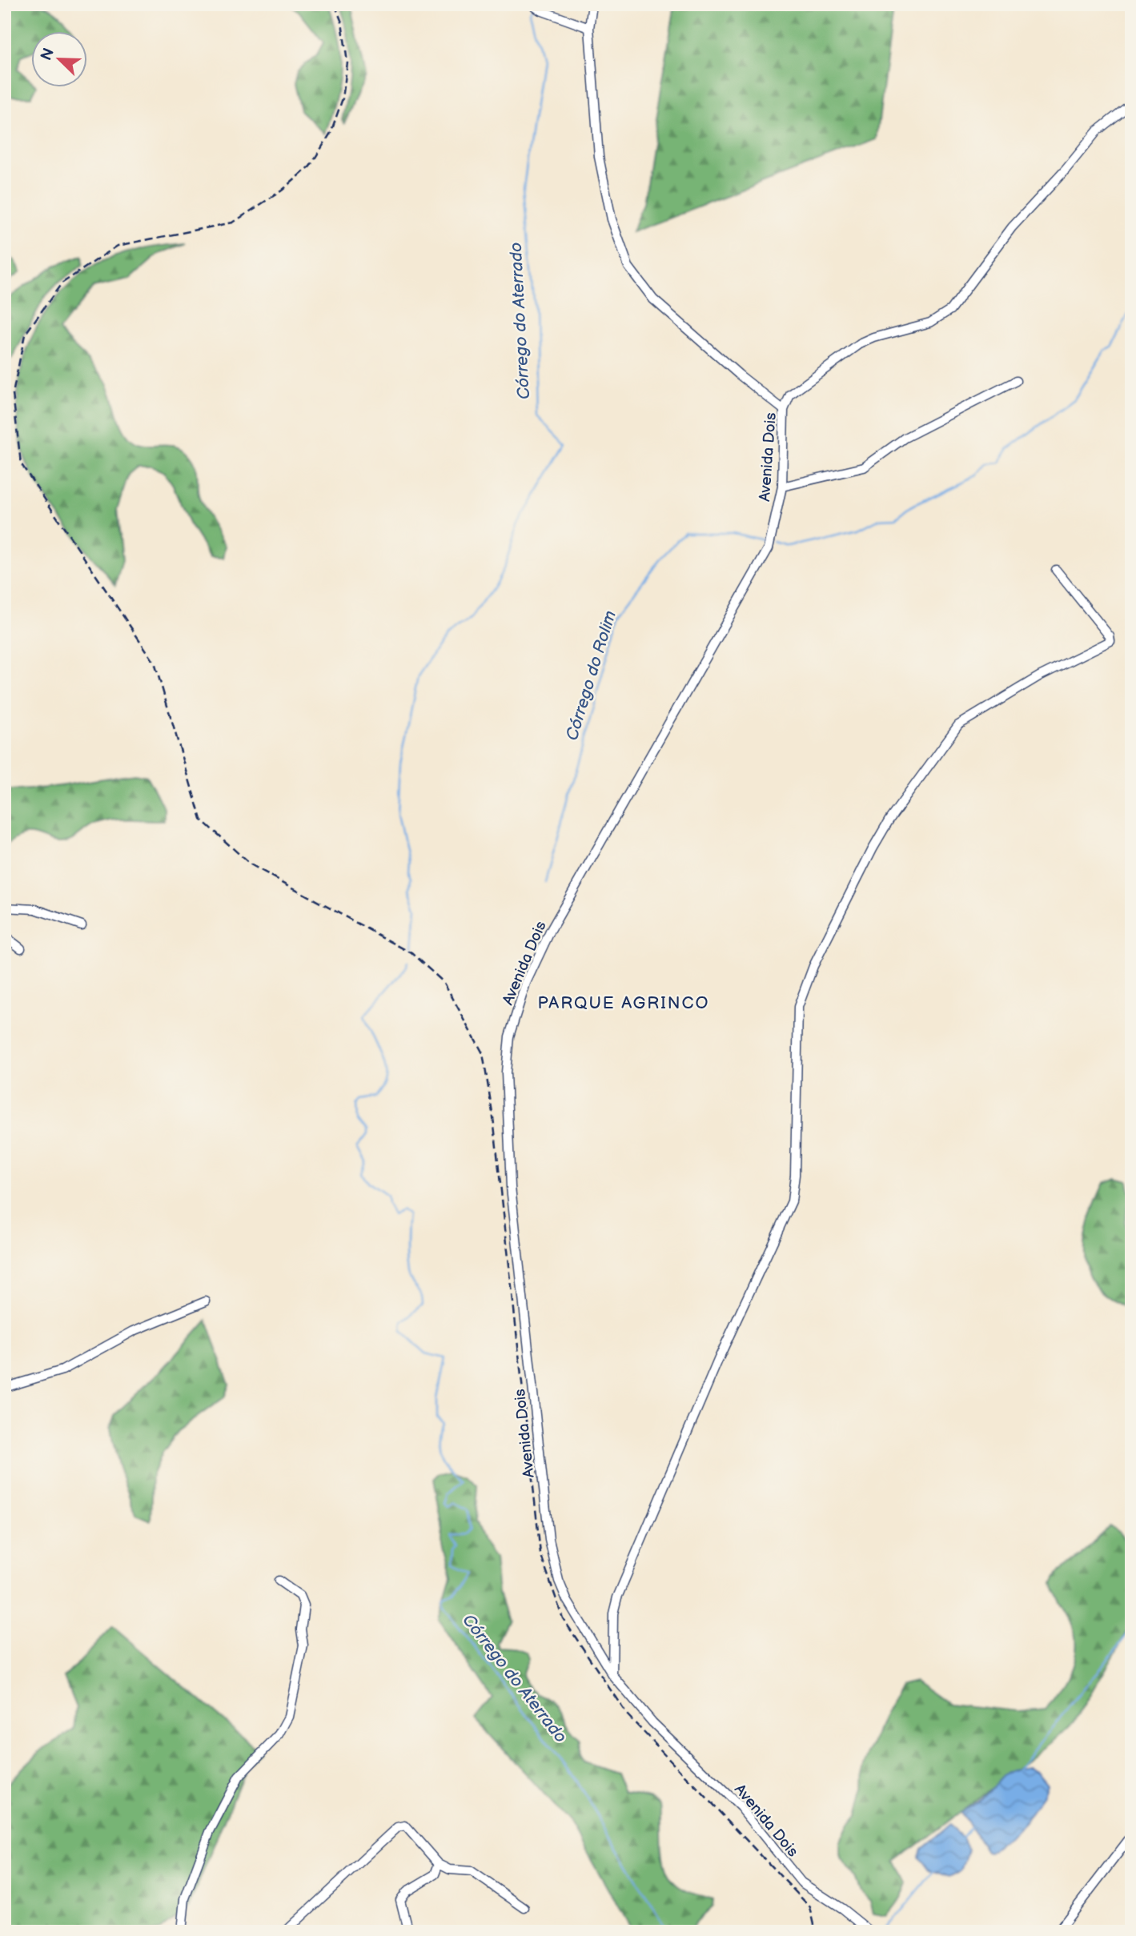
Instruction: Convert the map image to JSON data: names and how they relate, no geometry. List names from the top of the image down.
{
  "streets": {
    "street": ["Avenida Dois"]
  },
  "districts": ["PARQUE AGRINCO"],
  "water": ["Córrego do Aterrado", "Córrego do Rolim"],
  "north": "top left"
}
